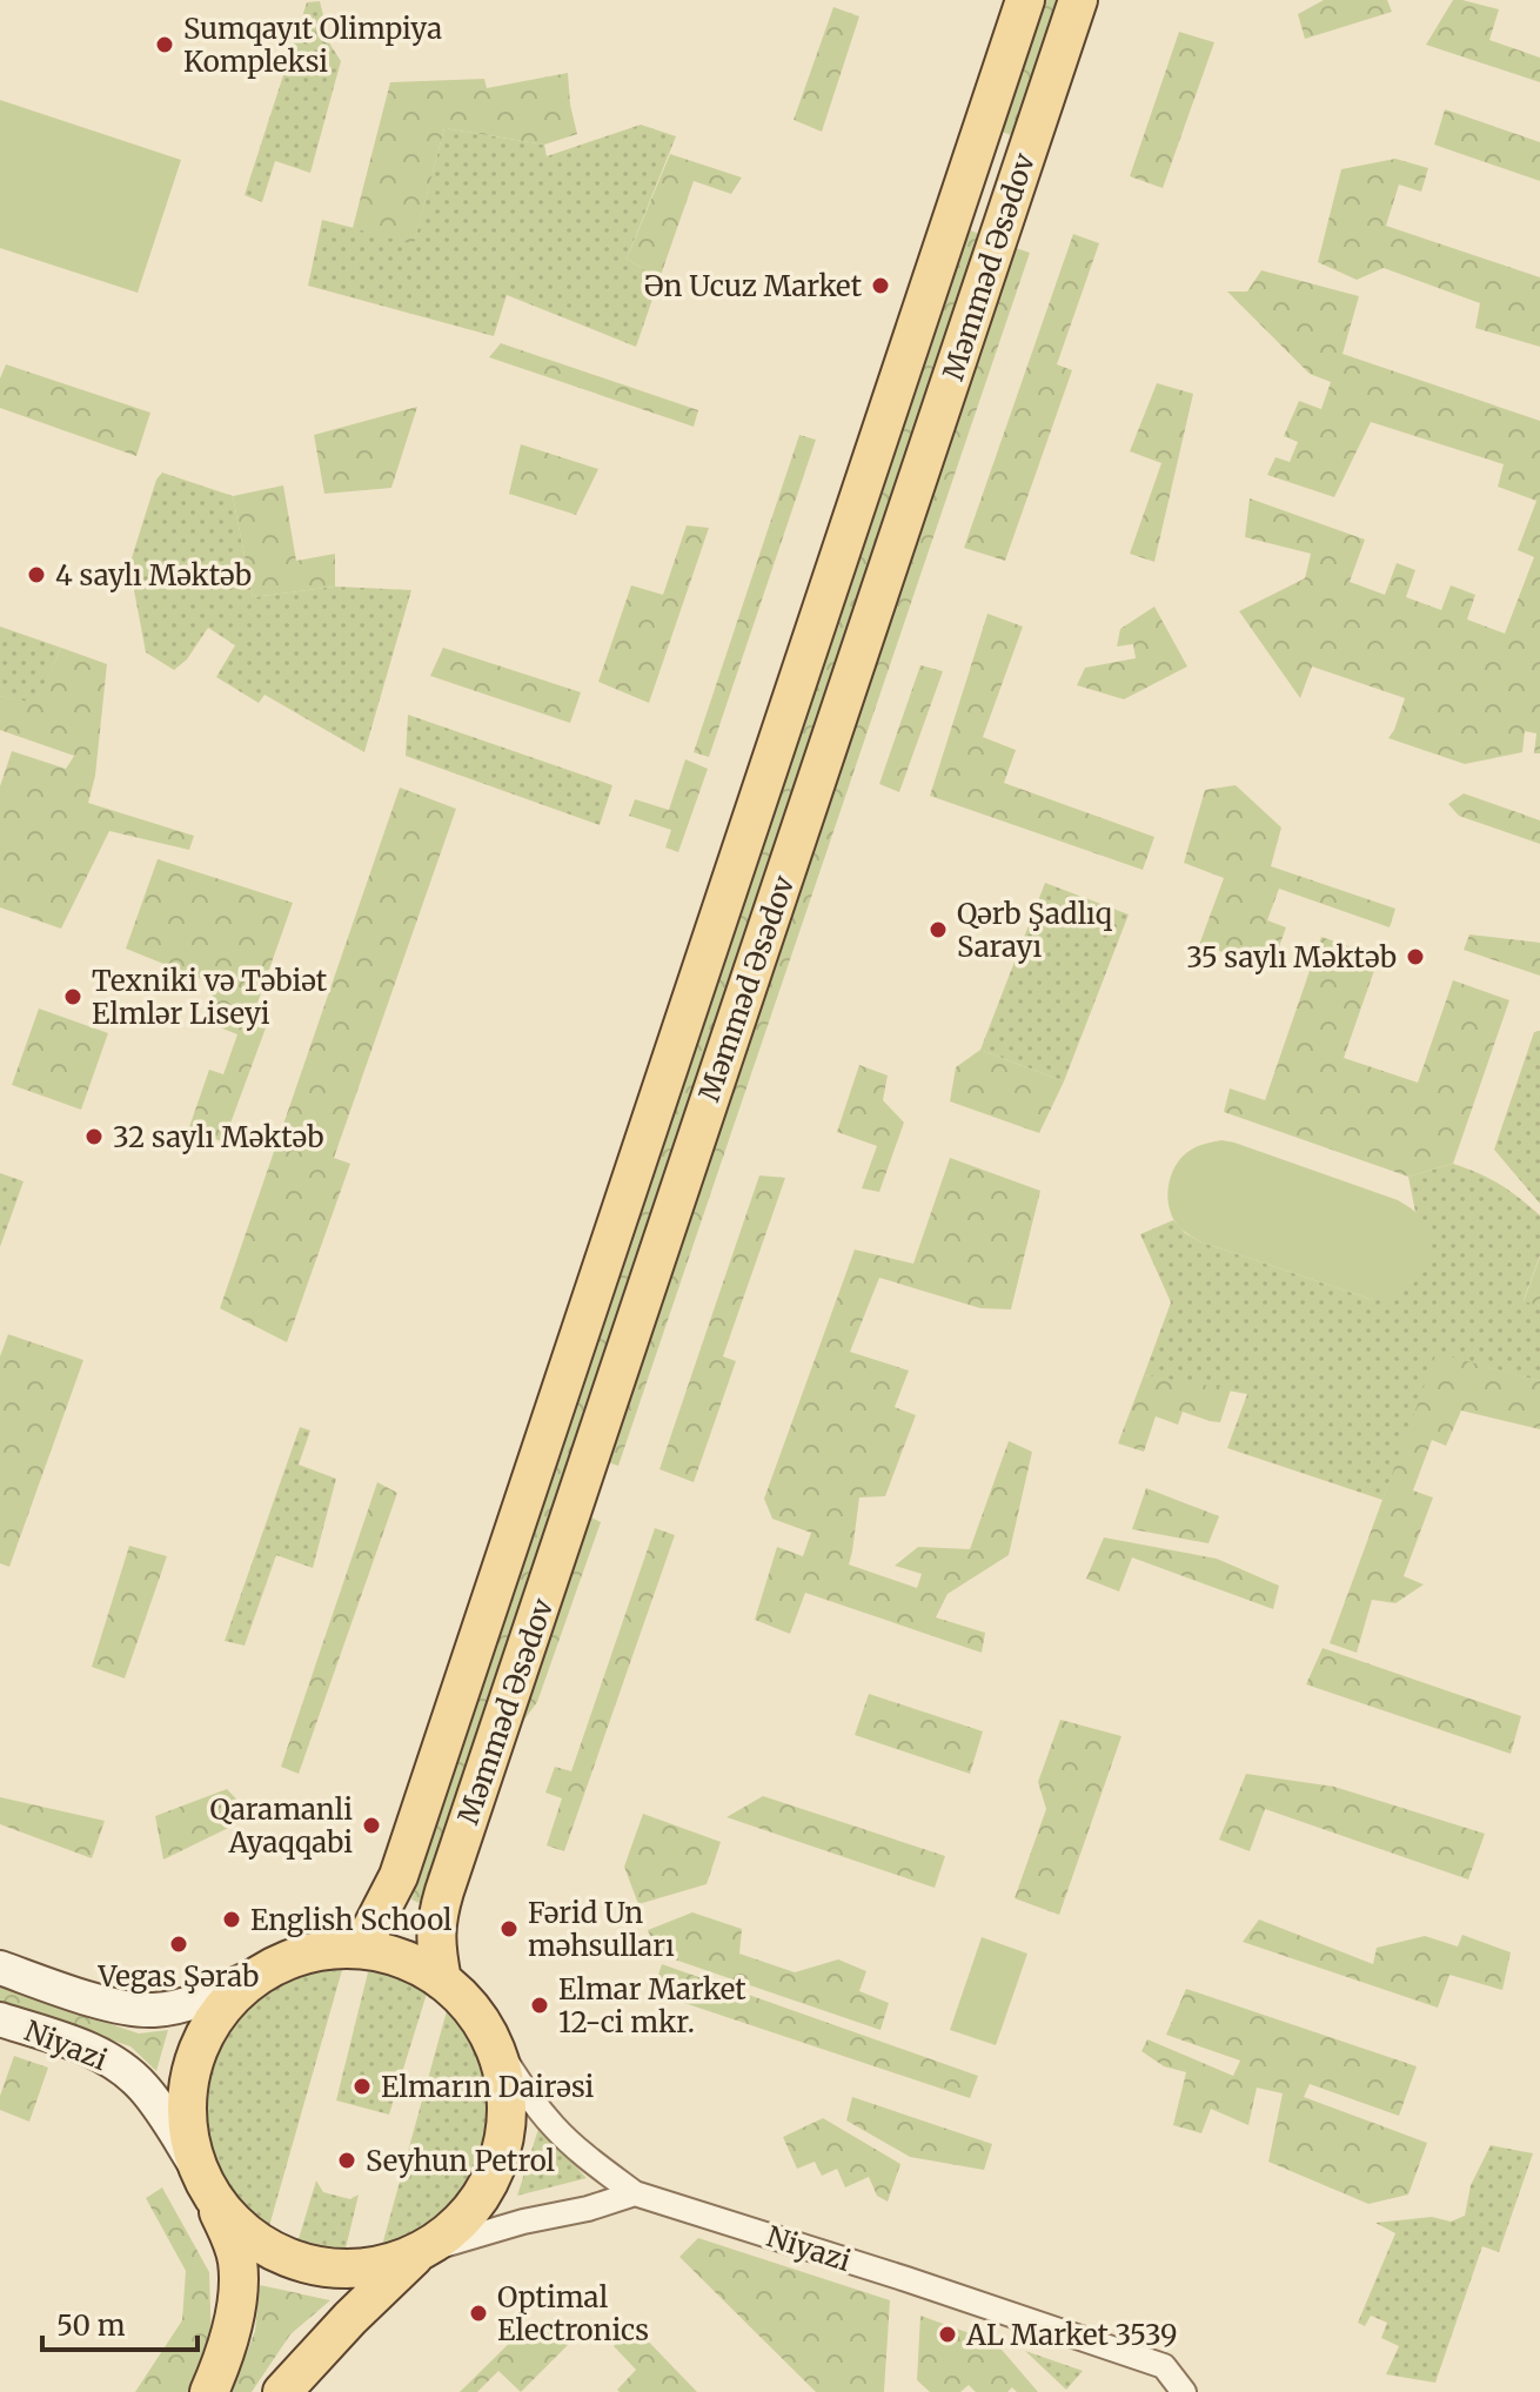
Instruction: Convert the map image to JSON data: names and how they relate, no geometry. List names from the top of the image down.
{
  "streets": {
    "main road": ["Məmməd Əsədov", "Niyazi"]
  },
  "crossings": [
    ["Məmməd Əsədov", "Niyazi"]
  ],
  "places": [
    "Sumqayıt Olimpiya Kompleksi",
    "Ən Ucuz Market",
    "4 saylı Məktəb",
    "Qәrb Şadlıq Sarayı",
    "35 saylı Məktəb",
    "Texniki və Təbiət Elmlər Liseyi",
    "32 saylı Məktəb",
    "Qaramanli Ayaqqabi",
    "English School",
    "Fərid Un məhsulları",
    "Vegas Şərab",
    "Elmar Market 12-ci mkr.",
    "Elmarın Dairəsi",
    "Seyhun Petrol",
    "Optimal Electronics",
    "AL Market 3539"
  ],
  "scale_bar": "50 m"
}
